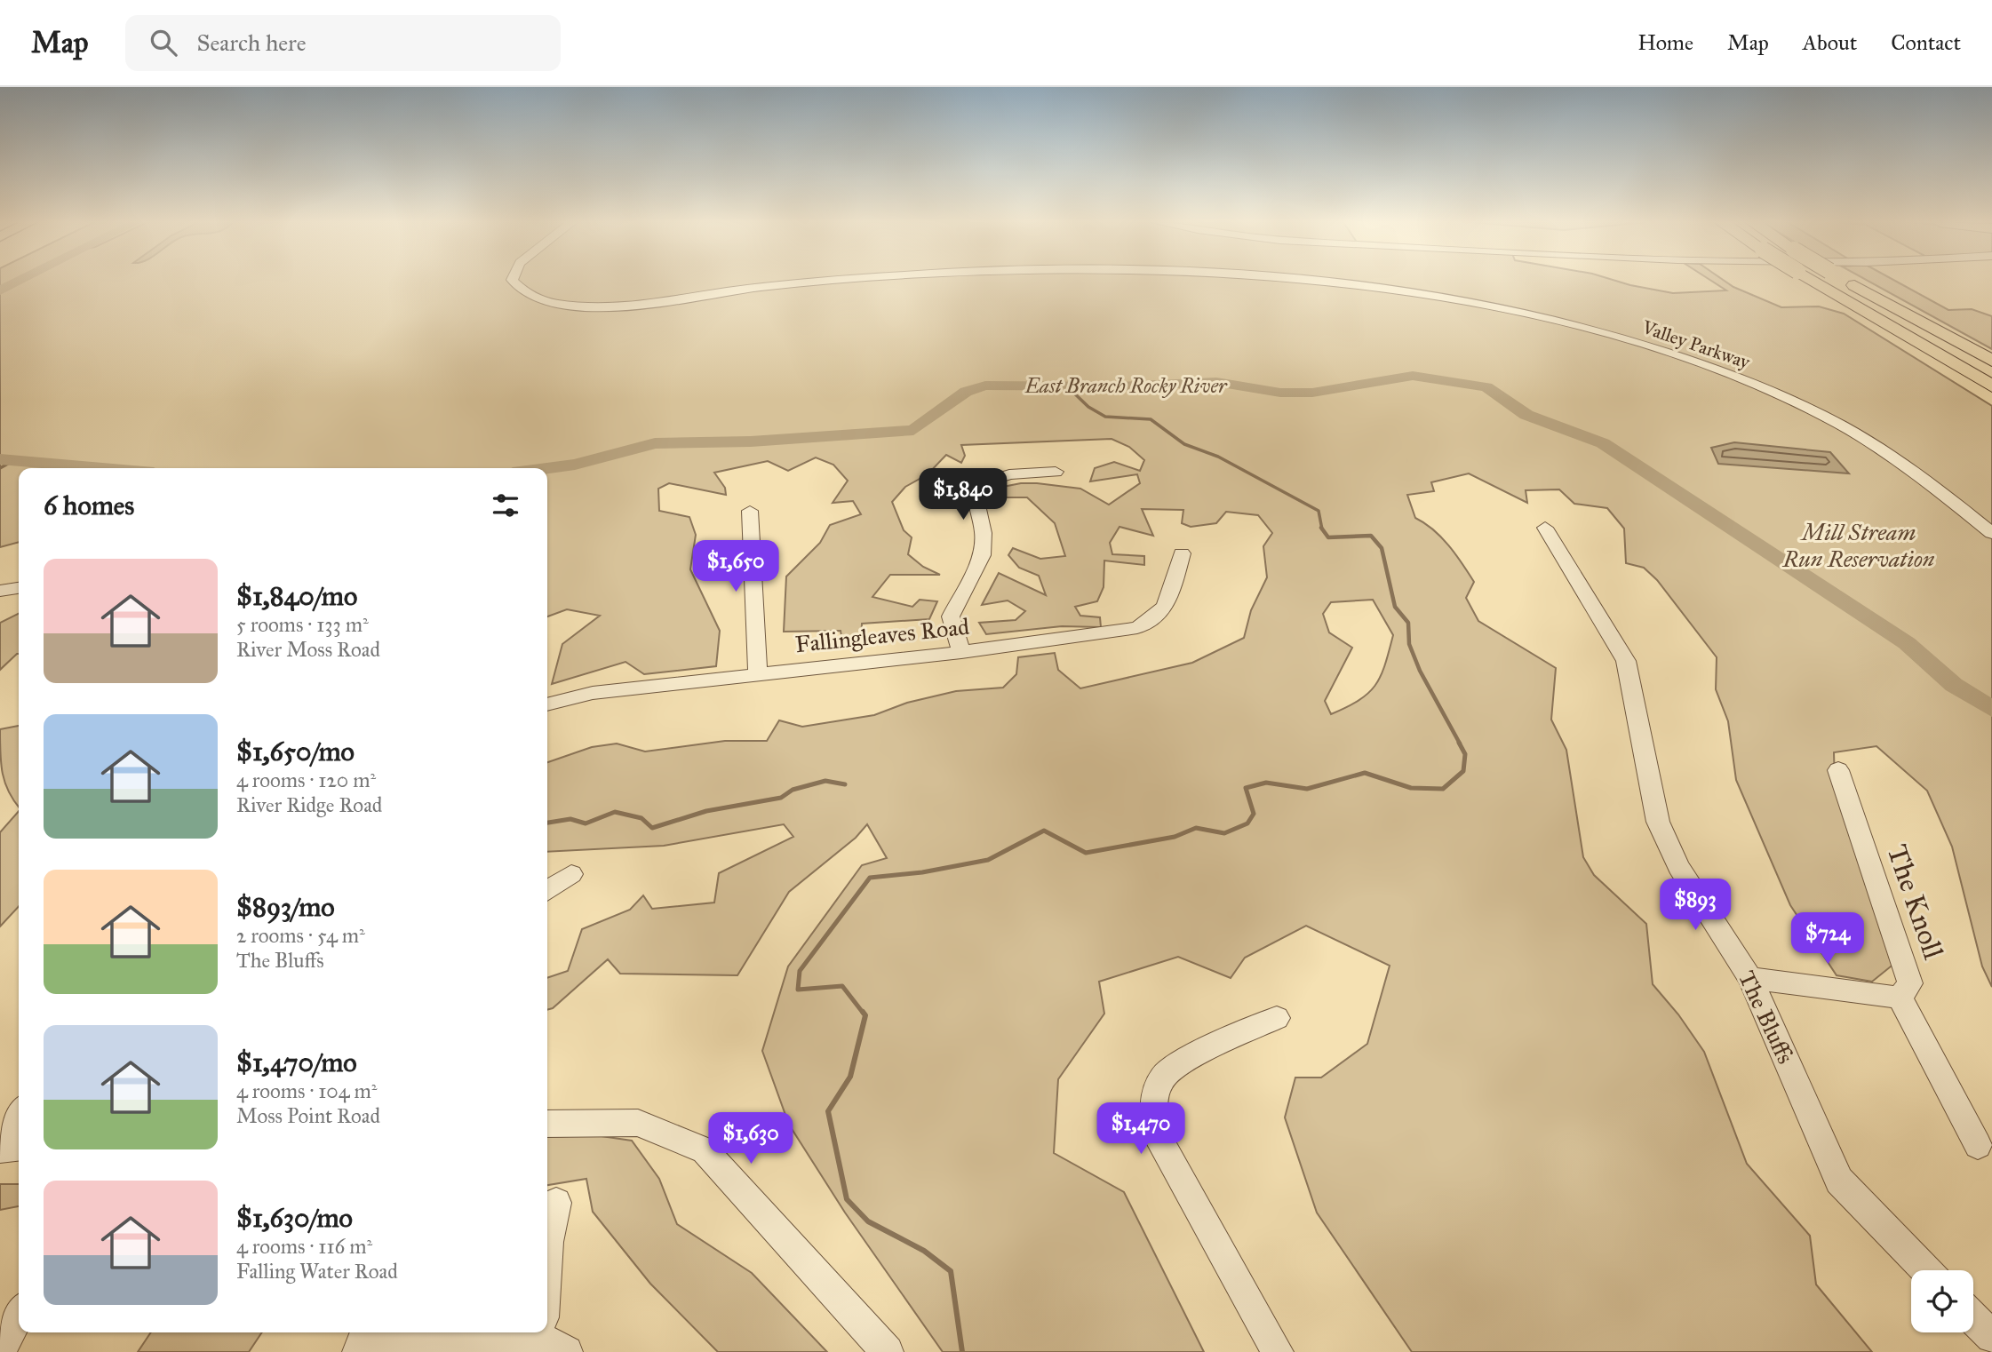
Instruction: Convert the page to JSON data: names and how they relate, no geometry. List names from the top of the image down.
{
  "streets": {
    "street": [
      "Valley Parkway",
      "Fallingleaves Road",
      "The Knoll",
      "The Bluffs"
    ]
  },
  "water": ["East Branch Rocky River"],
  "parks": ["Mill Stream Run Reservation"],
  "page": {
    "header": "Map",
    "search": "Search here",
    "nav": [
      "Home",
      "Map",
      "About",
      "Contact"
    ],
    "price": [
      "$1,840",
      "$1,650",
      "$893",
      "$724",
      "$1,470",
      "$1,630"
    ],
    "heading": "6 homes",
    "list": [
      {
        "name": "$1,840/mo",
        "note": "5 rooms · 133 m² · River Moss Road"
      },
      {
        "name": "$1,650/mo",
        "note": "4 rooms · 120 m² · River Ridge Road"
      },
      {
        "name": "$893/mo",
        "note": "2 rooms · 54 m² · The Bluffs"
      },
      {
        "name": "$1,470/mo",
        "note": "4 rooms · 104 m² · Moss Point Road"
      },
      {
        "name": "$1,630/mo",
        "note": "4 rooms · 116 m² · Falling Water Road"
      }
    ]
  }
}
